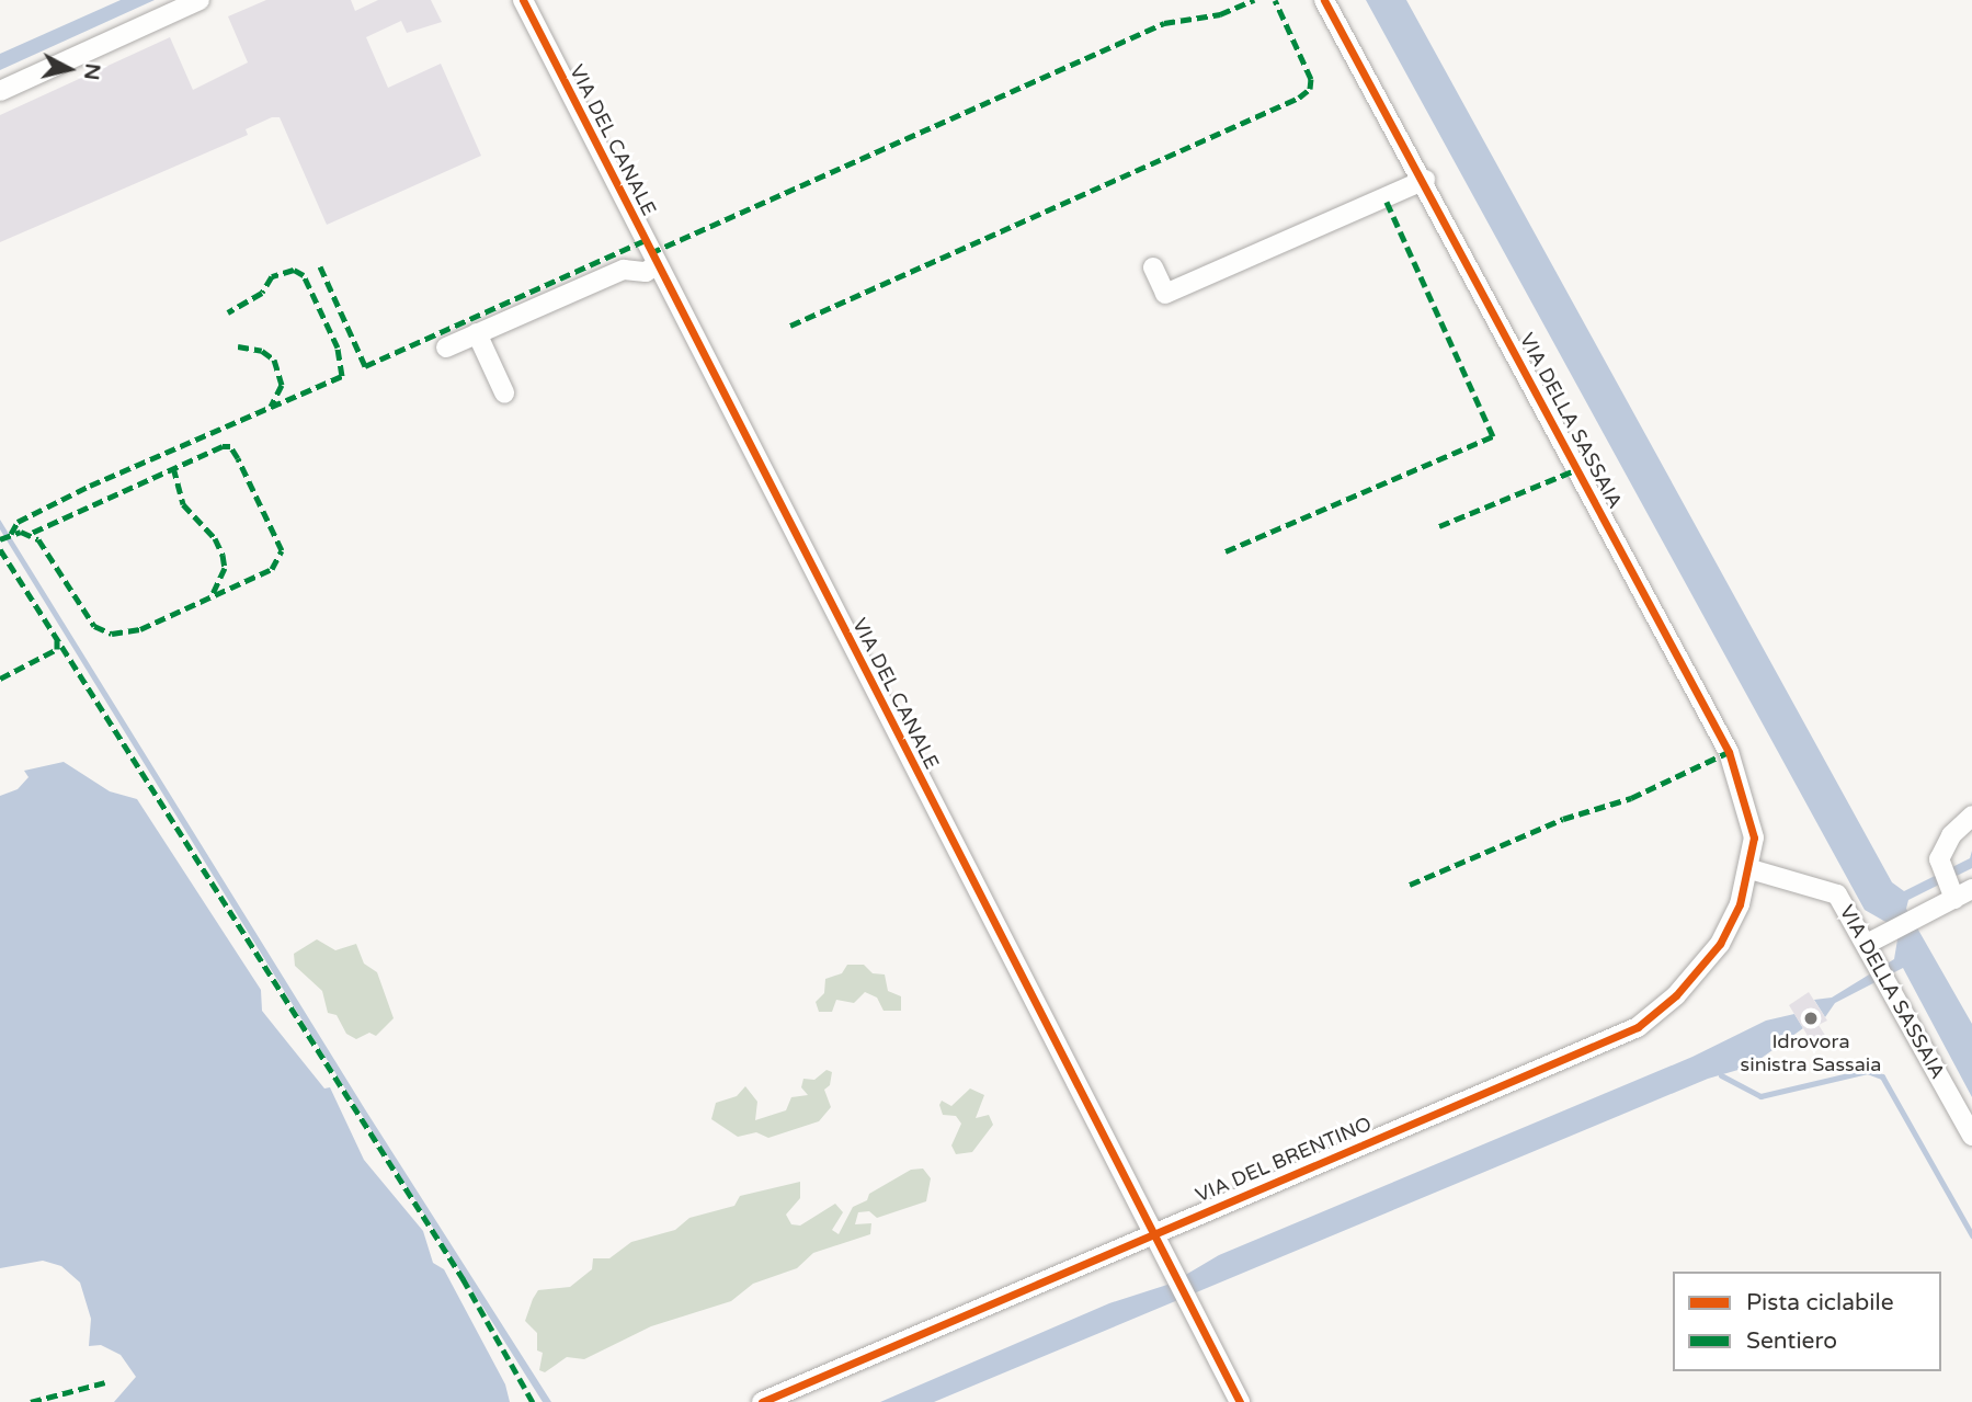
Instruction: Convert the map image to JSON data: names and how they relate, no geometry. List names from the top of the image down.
{
  "streets": {
    "street": ["VIA DEL CANALE", "VIA DELLA SASSAIA", "VIA DEL BRENTINO"]
  },
  "crossings": [
    ["VIA DEL CANALE", "VIA DEL BRENTINO"],
    ["VIA DELLA SASSAIA", "VIA DEL BRENTINO"]
  ],
  "places": ["Idrovora sinistra Sassaia"],
  "legend": ["Pista ciclabile", "Sentiero"],
  "north": "right"
}
